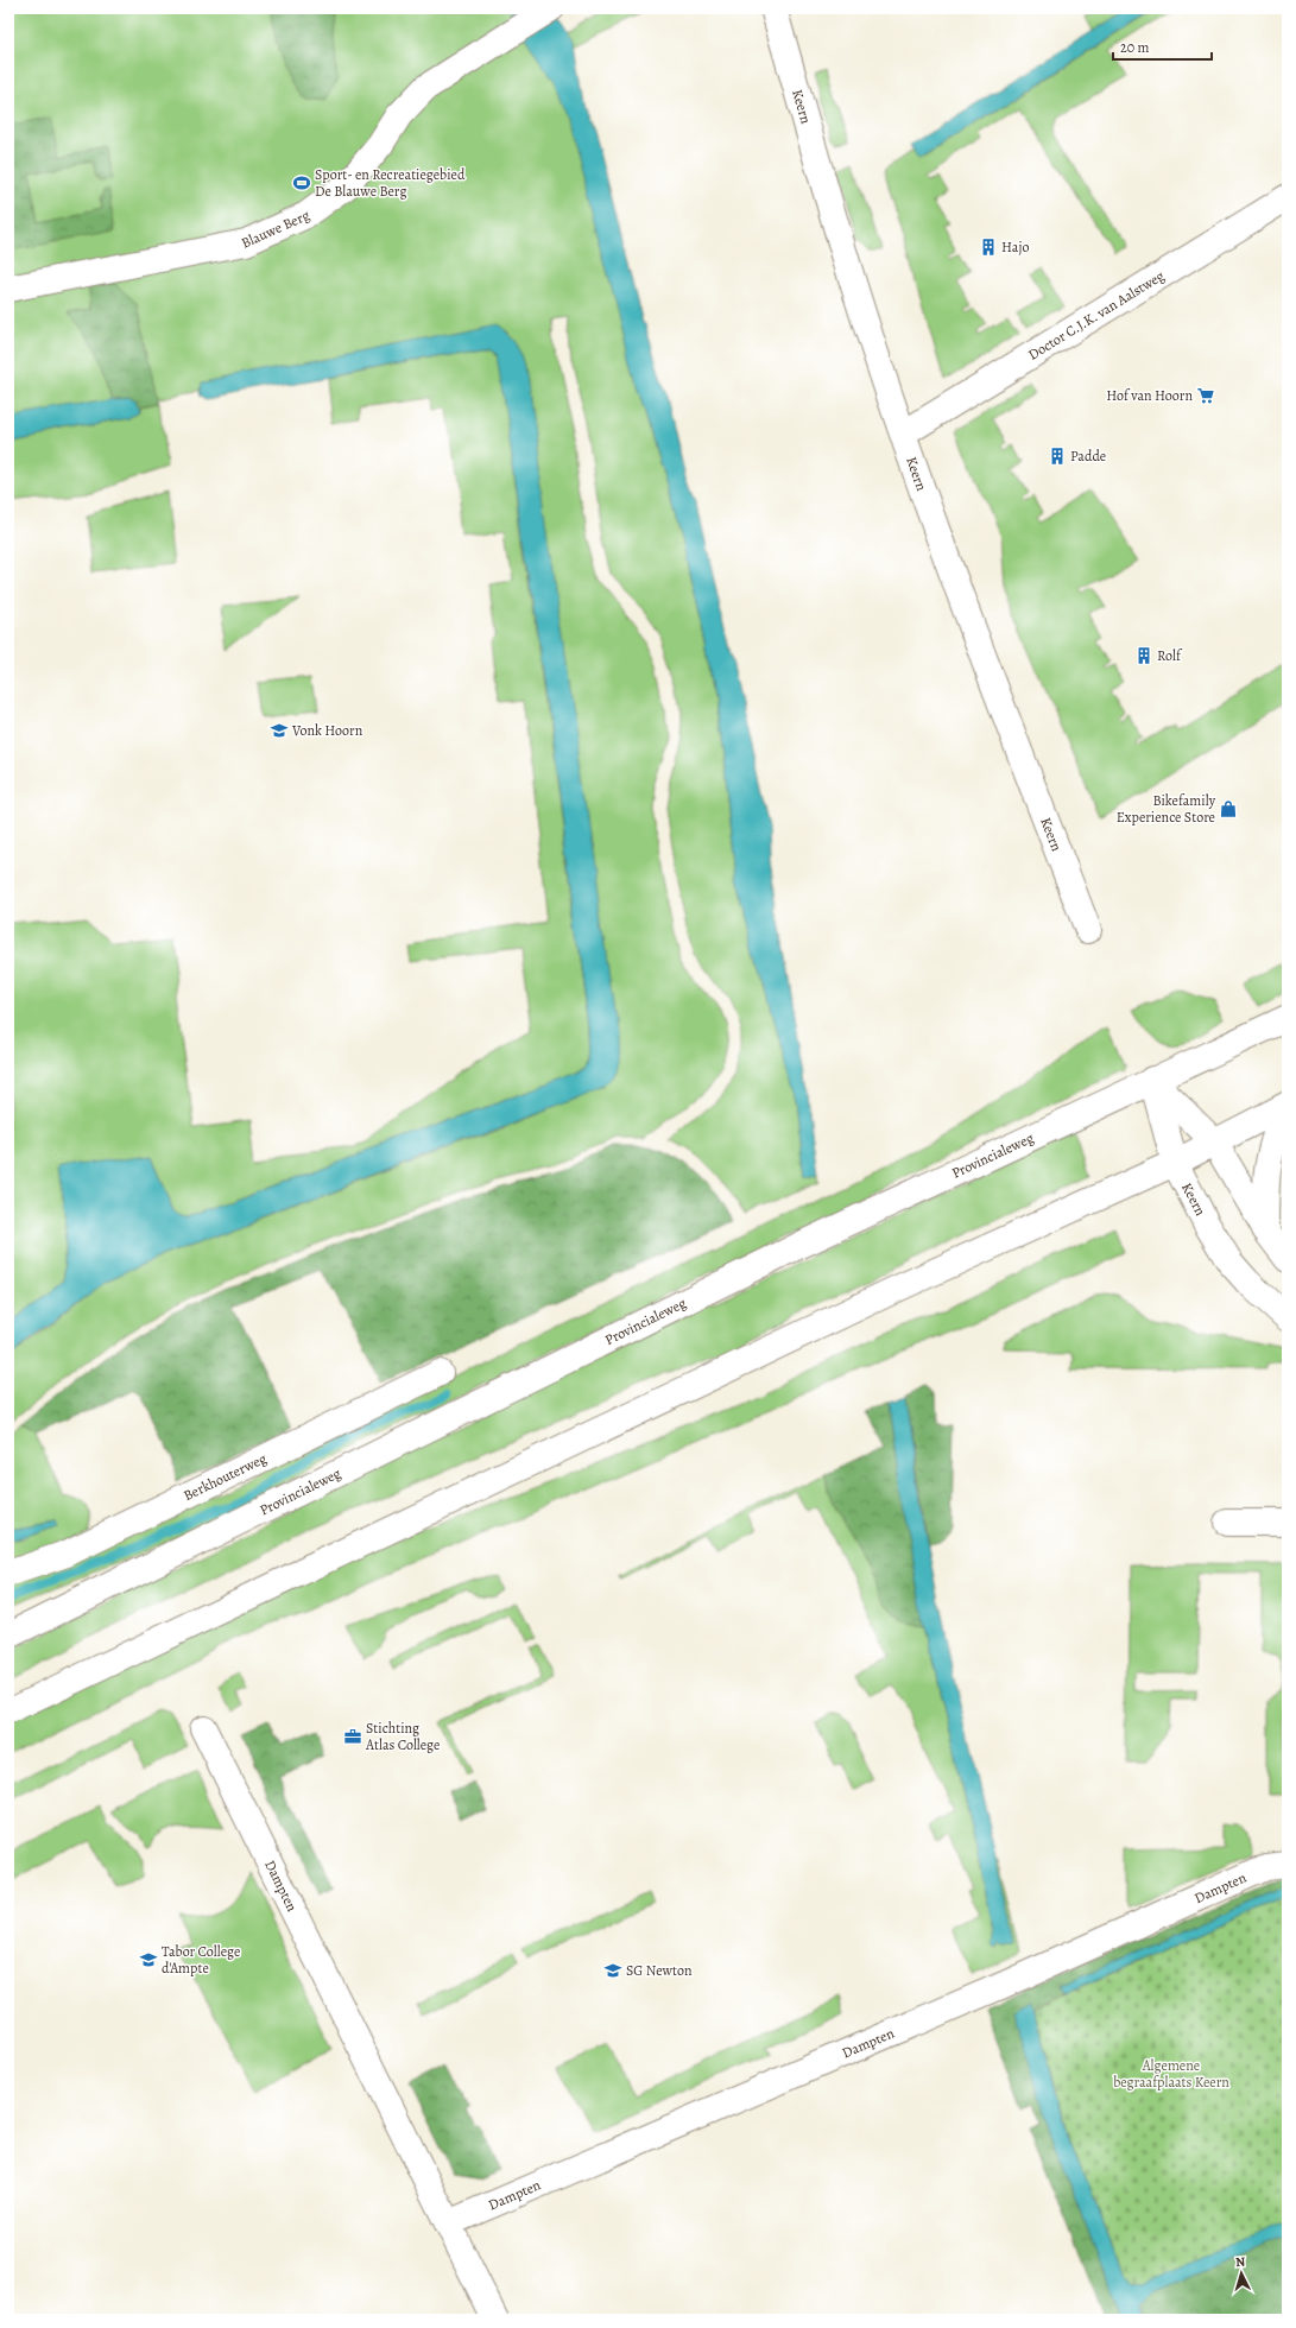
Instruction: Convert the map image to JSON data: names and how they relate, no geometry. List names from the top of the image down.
{
  "streets": {
    "street": [
      "Keern",
      "Blauwe Berg",
      "Doctor C.J.K. van Aalstweg",
      "Provincialeweg",
      "Berkhouterweg",
      "Dampten"
    ]
  },
  "crossings": [
    ["Keern", "Doctor C.J.K. van Aalstweg"],
    ["Keern", "Provincialeweg"]
  ],
  "parks": ["Algemene begraafplaats Keern"],
  "places": {
    "sports": ["Sport- en Recreatiegebied De Blauwe Berg"],
    "building": ["Hajo", "Padde", "Rolf"],
    "supermarket": ["Hof van Hoorn"],
    "school or university": ["Vonk Hoorn", "Tabor College d'Ampte", "SG Newton"],
    "shop": ["Bikefamily Experience Store"],
    "office": ["Stichting Atlas College"]
  },
  "scale_bar": "20 m",
  "north": "top"
}
